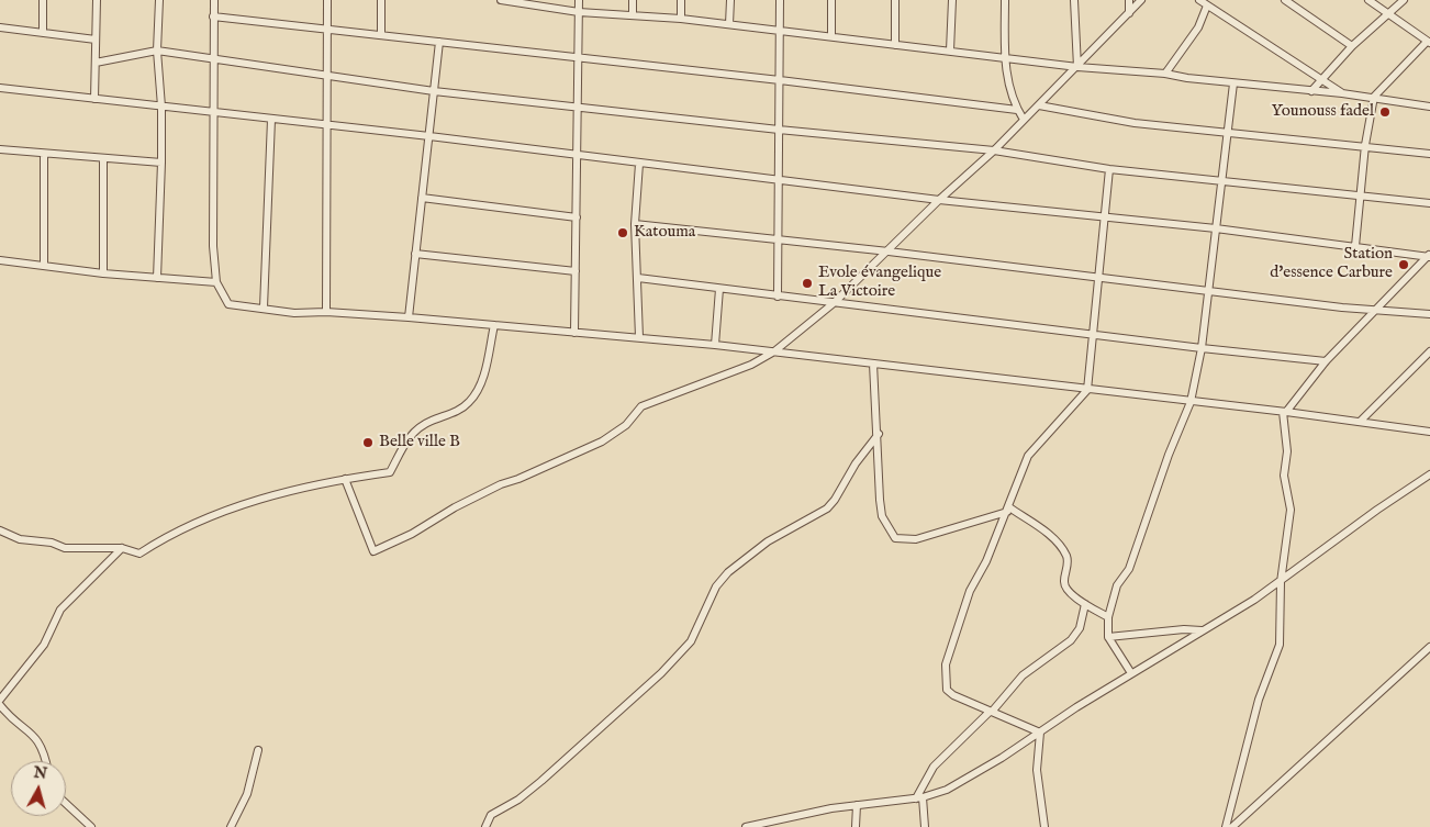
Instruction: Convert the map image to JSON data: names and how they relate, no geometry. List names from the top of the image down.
{
  "places": [
    "Younouss fadel",
    "Katouma",
    "Station d'essence Carbure",
    "Evole évangelique La Victoire",
    "Belle ville B"
  ],
  "north": "top"
}
